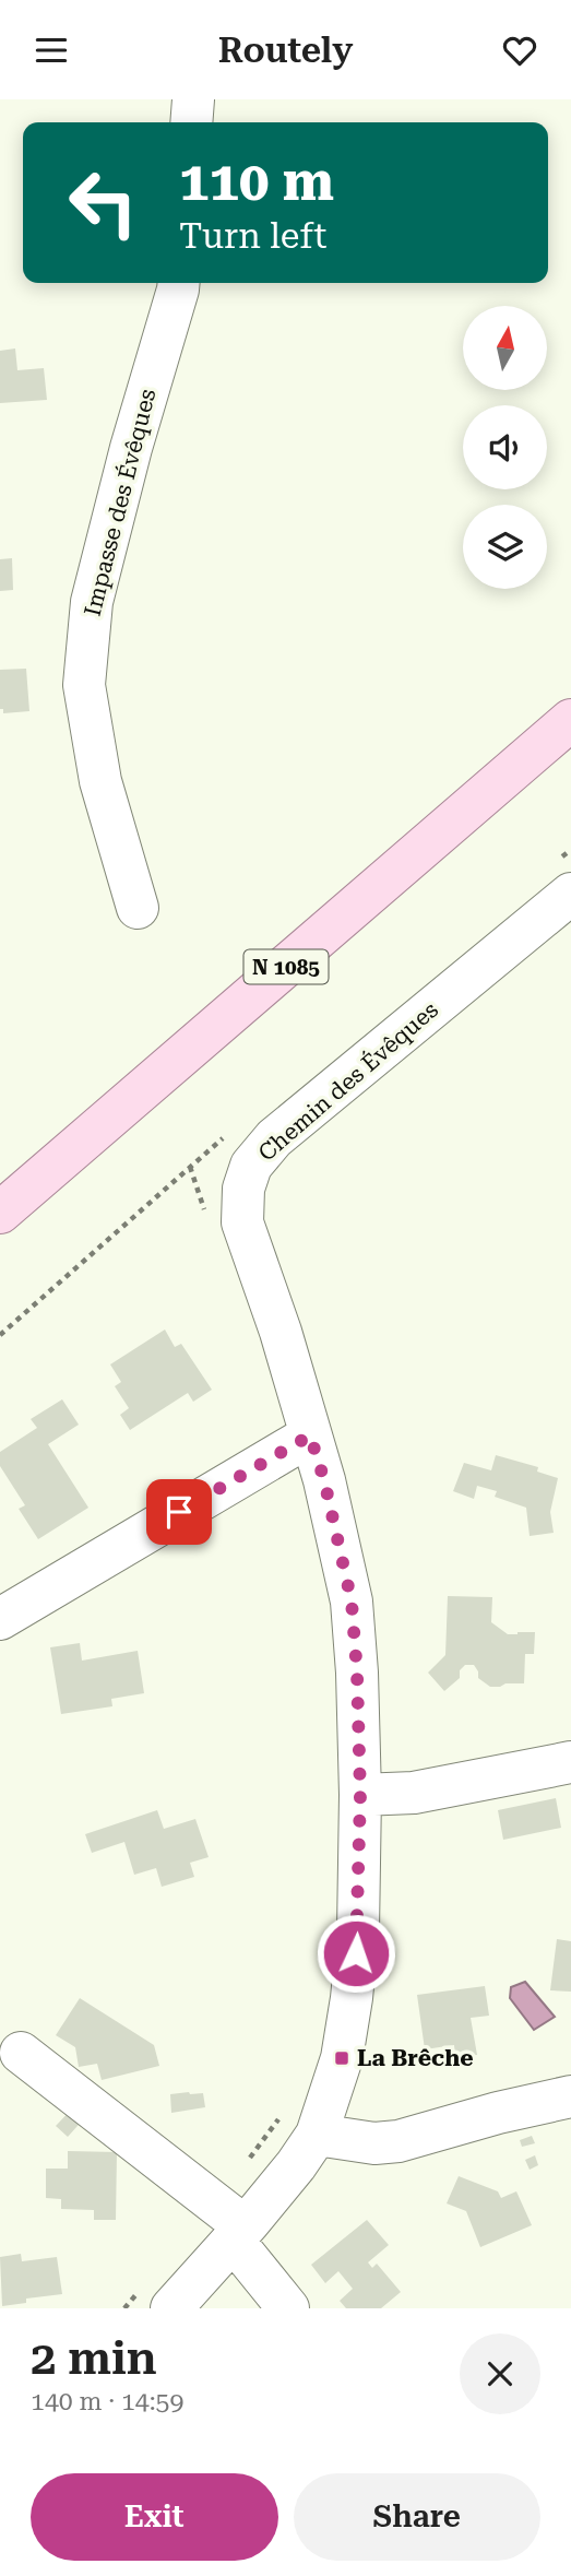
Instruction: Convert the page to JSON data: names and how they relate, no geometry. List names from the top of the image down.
{
  "streets": {
    "main road": ["N 1085"],
    "street": ["Impasse des Évêques", "Chemin des Évêques"]
  },
  "places": {
    "transit": ["La Brêche"]
  },
  "north": "top",
  "page": {
    "header": "Routely",
    "turn": ["110 m", "Turn left"],
    "heading": ["2 min", "140 m · 14:59"],
    "buttons": ["Exit", "Share"]
  }
}
